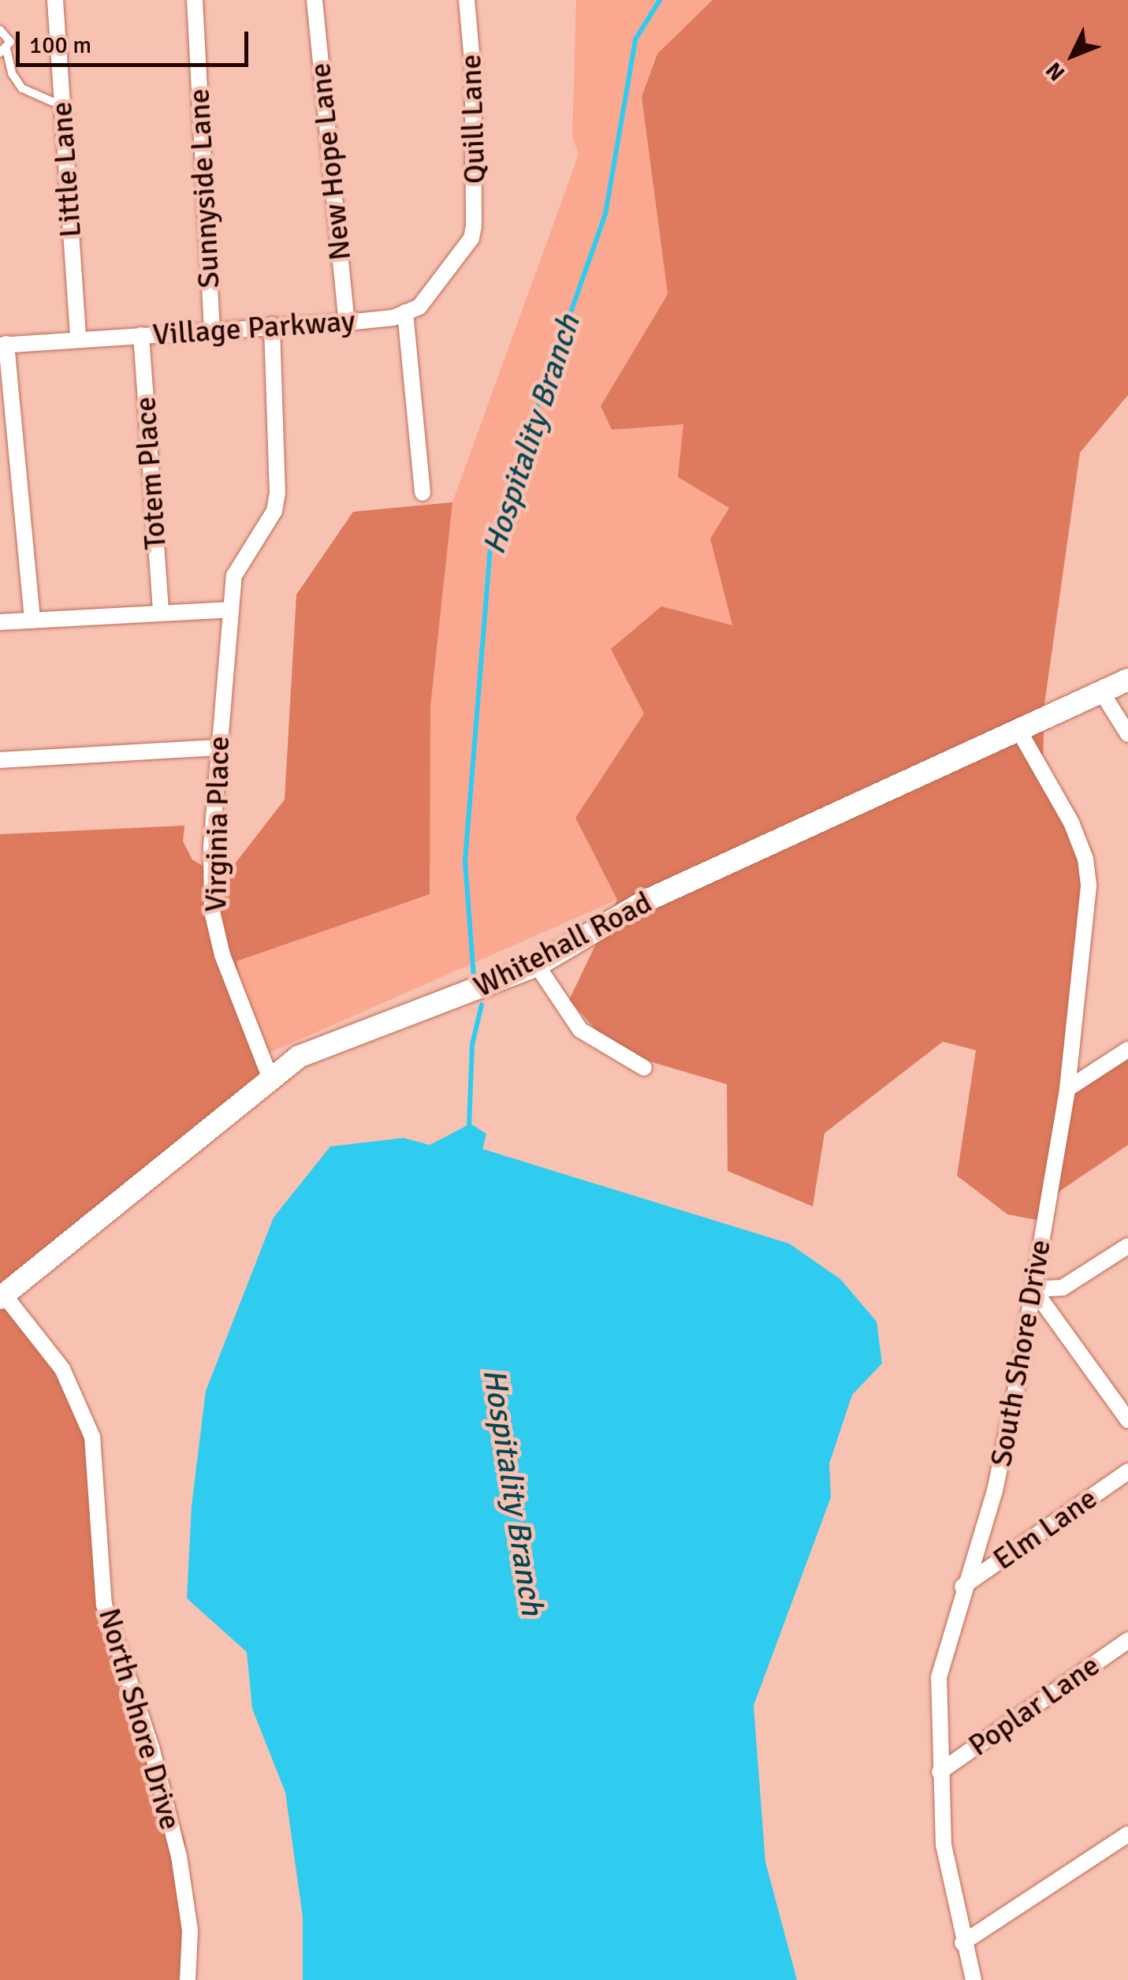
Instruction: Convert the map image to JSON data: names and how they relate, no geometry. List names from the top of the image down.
{
  "streets": {
    "street": [
      "Quill Lane",
      "New Hope Lane",
      "Little Lane",
      "Sunnyside Lane",
      "Village Parkway",
      "Totem Place",
      "Virginia Place",
      "Whitehall Road",
      "South Shore Drive",
      "Elm Lane",
      "Poplar Lane",
      "North Shore Drive"
    ]
  },
  "crossings": [
    ["Quill Lane", "Village Parkway"],
    ["New Hope Lane", "Village Parkway"],
    ["Little Lane", "Village Parkway"],
    ["Sunnyside Lane", "Village Parkway"],
    ["Village Parkway", "Totem Place"],
    ["Village Parkway", "Virginia Place"],
    ["Virginia Place", "Whitehall Road"],
    ["Whitehall Road", "South Shore Drive"],
    ["Whitehall Road", "North Shore Drive"],
    ["South Shore Drive", "Elm Lane"],
    ["South Shore Drive", "Poplar Lane"]
  ],
  "water": ["Hospitality Branch"],
  "scale_bar": "100 m",
  "north": "bottom left"
}
